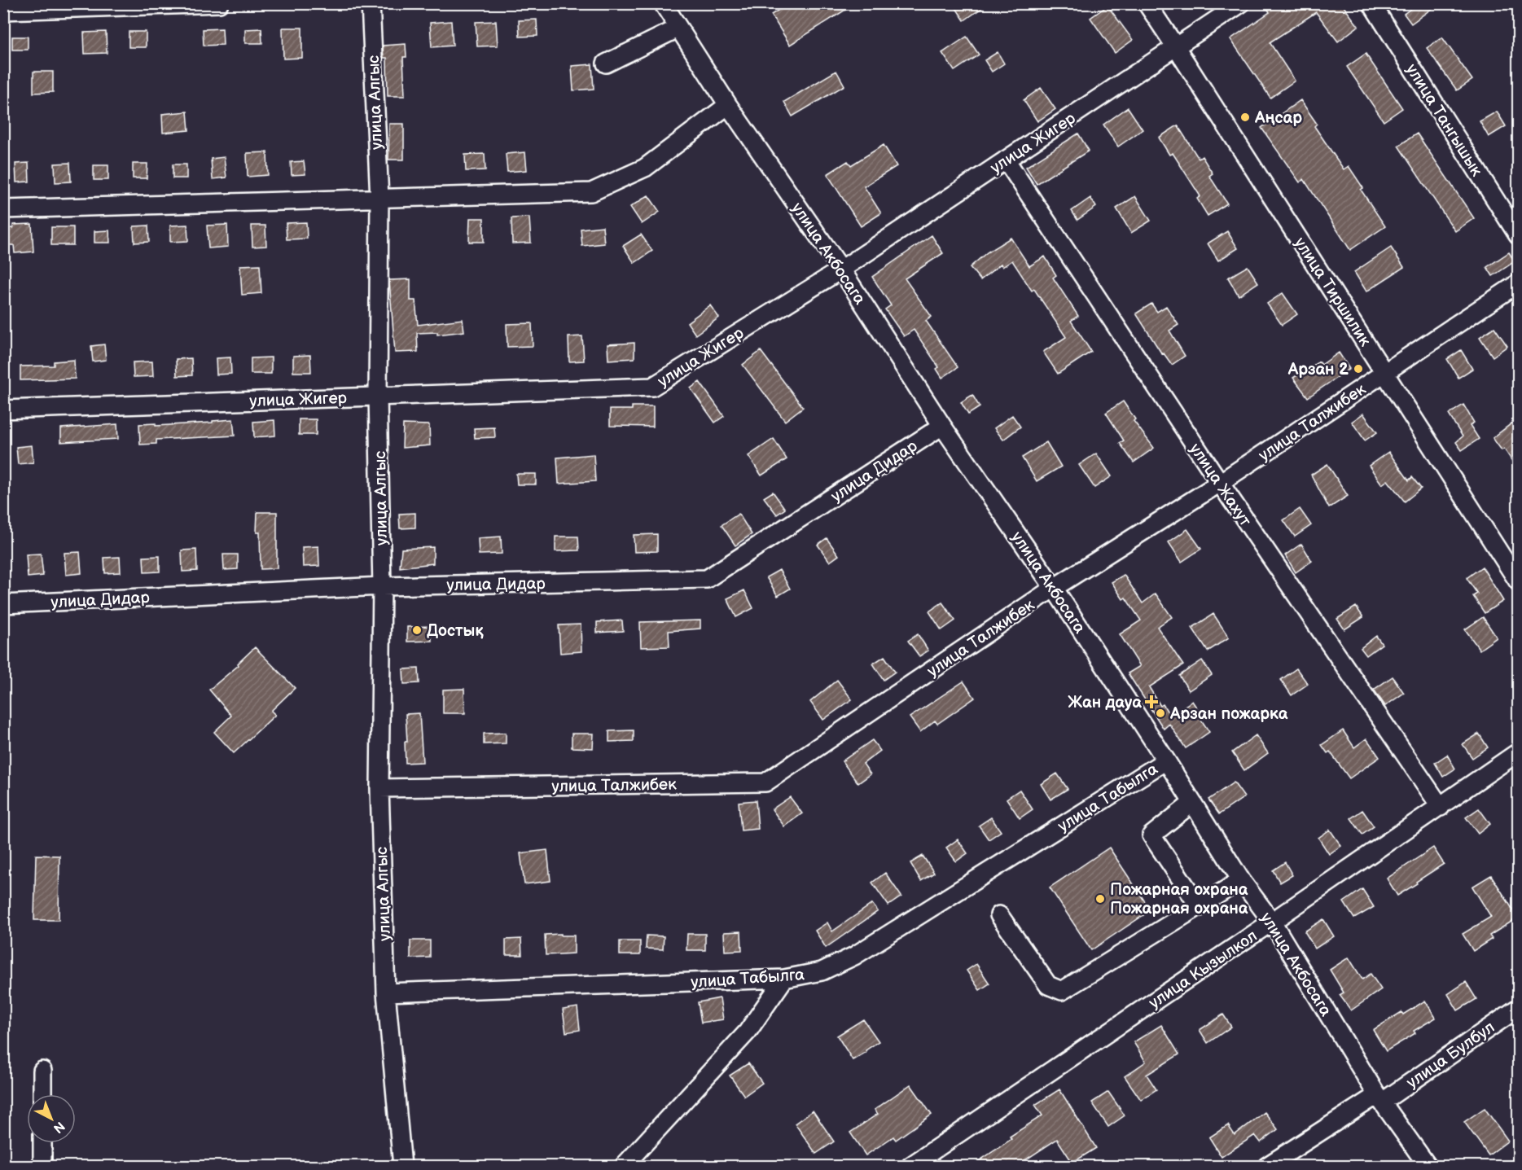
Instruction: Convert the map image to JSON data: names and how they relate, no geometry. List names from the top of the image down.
{
  "streets": {
    "street": [
      "улица Алгыс",
      "улица Тангышык",
      "улица Жигер",
      "улица Акбосага",
      "улица Тиршилик",
      "улица Талжибек",
      "улица Дидар",
      "улица Жахут",
      "улица Табылга",
      "улица Кызылкол",
      "улица Булбул"
    ]
  },
  "crossings": [
    ["улица Алгыс", "улица Жигер"],
    ["улица Алгыс", "улица Талжибек"],
    ["улица Алгыс", "улица Дидар"],
    ["улица Алгыс", "улица Табылга"],
    ["улица Жигер", "улица Акбосага"],
    ["улица Жигер", "улица Тиршилик"],
    ["улица Жигер", "улица Жахут"],
    ["улица Акбосага", "улица Талжибек"],
    ["улица Акбосага", "улица Дидар"],
    ["улица Акбосага", "улица Табылга"],
    ["улица Акбосага", "улица Кызылкол"],
    ["улица Акбосага", "улица Булбул"],
    ["улица Тиршилик", "улица Талжибек"],
    ["улица Талжибек", "улица Жахут"],
    ["улица Жахут", "улица Кызылкол"]
  ],
  "places": {
    "other": [
      "Аңсар",
      "Арзан 2",
      "Достық",
      "Арзан пожарка",
      "Пожарная охрана Пожарная охрана"
    ],
    "health": ["Жан дауа"]
  },
  "north": "bottom right"
}
